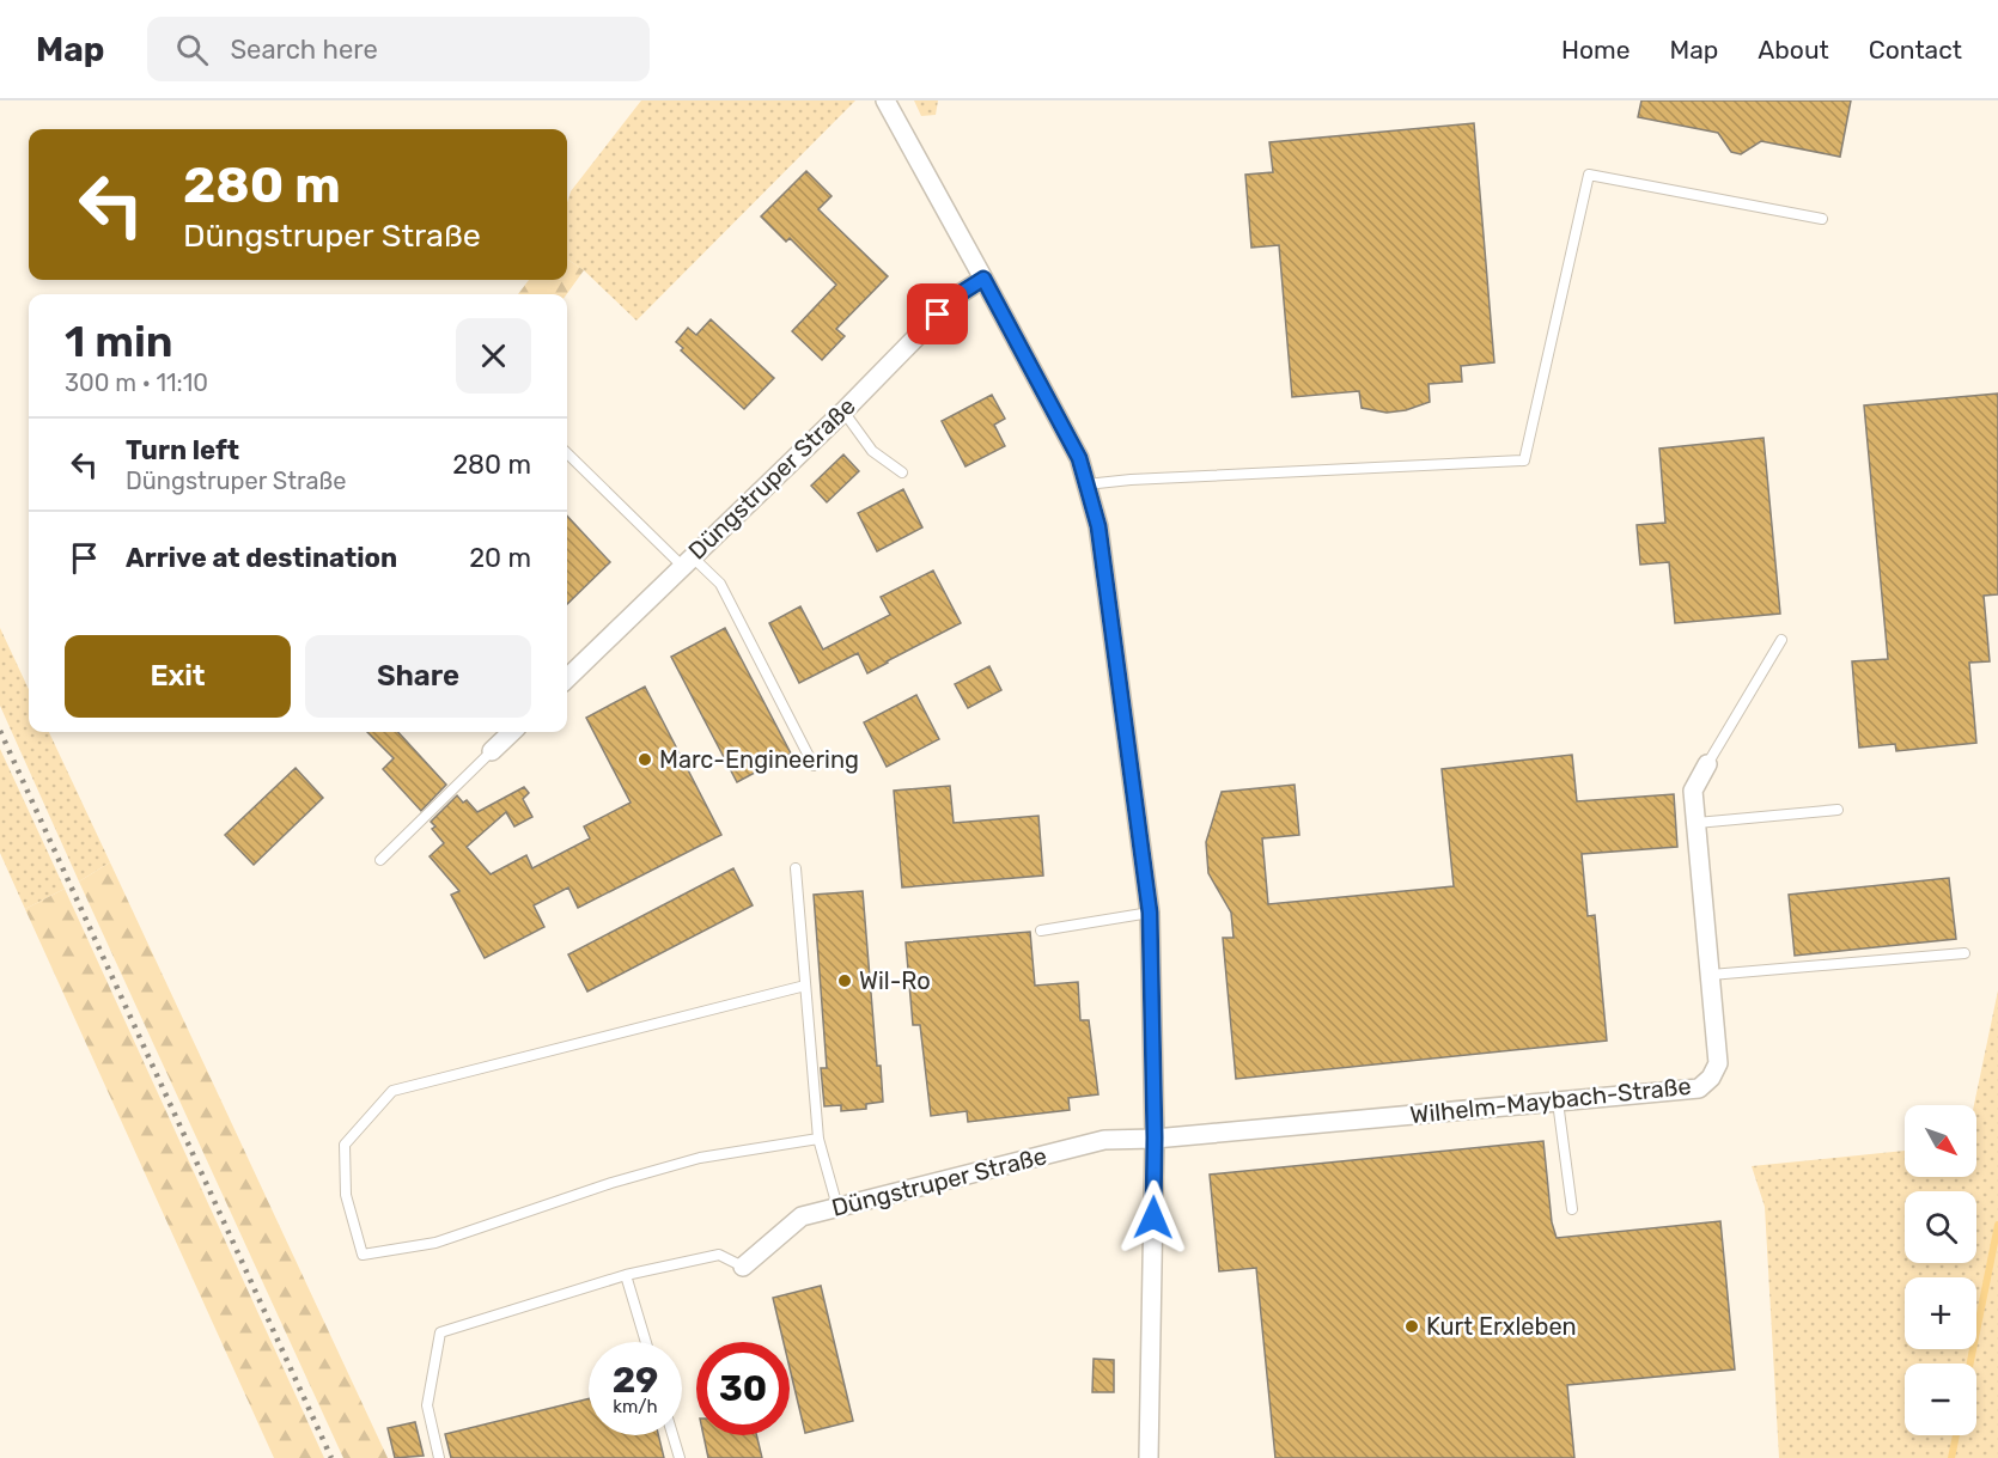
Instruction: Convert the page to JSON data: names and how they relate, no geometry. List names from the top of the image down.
{
  "streets": {
    "street": ["Düngstruper Straße", "Wilhelm-Maybach-Straße"]
  },
  "crossings": [
    ["Düngstruper Straße", "Wilhelm-Maybach-Straße"]
  ],
  "places": ["Marc-Engineering", "Wil-Ro", "Kurt Erxleben"],
  "north": "bottom right",
  "page": {
    "header": "Map",
    "search": "Search here",
    "nav": [
      "Home",
      "Map",
      "About",
      "Contact"
    ],
    "turn": ["280 m", "Düngstruper Straße"],
    "heading": ["1 min", "300 m · 11:10"],
    "list": [
      {
        "name": "Turn left",
        "note": "Düngstruper Straße",
        "value": "280 m"
      },
      {
        "name": "Arrive at destination",
        "value": "20 m"
      }
    ],
    "buttons": ["Exit", "Share"],
    "map_buttons": ["+", "−"],
    "speed": "29 km/h",
    "limit": "30"
  }
}
